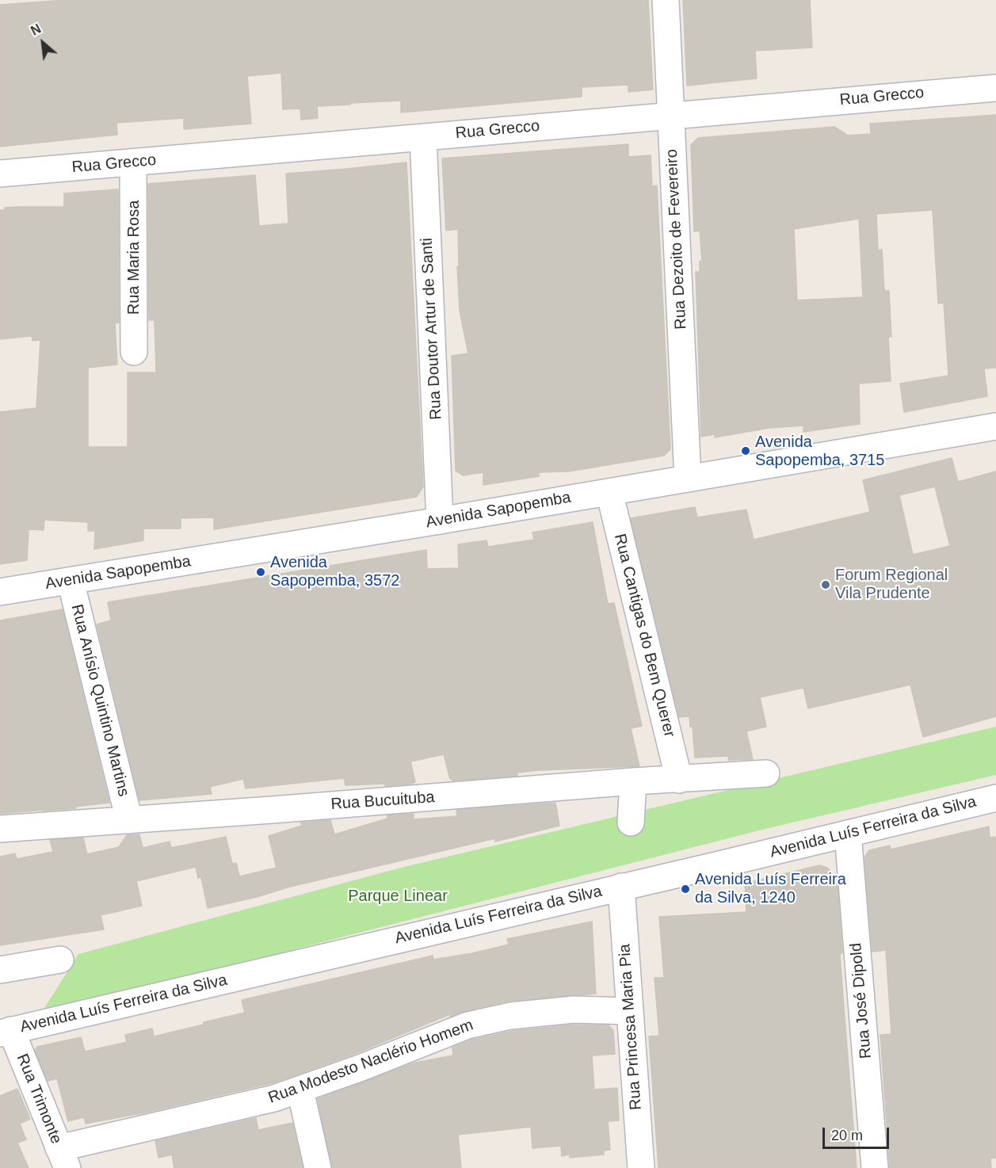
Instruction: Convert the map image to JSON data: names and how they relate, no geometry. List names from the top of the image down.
{
  "streets": {
    "street": [
      "Rua Grecco",
      "Rua Dezoito de Fevereiro",
      "Rua Maria Rosa",
      "Rua Doutor Artur de Santi",
      "Avenida Sapopemba",
      "Rua Cantigas do Bem Querer",
      "Rua Anísio Quintino Martins",
      "Rua Bucuituba",
      "Avenida Luís Ferreira da Silva",
      "Rua José Dipold",
      "Rua Princesa Maria Pia",
      "Rua Modesto Naclério Homem",
      "Rua Trimonte"
    ]
  },
  "crossings": [
    ["Rua Grecco", "Rua Dezoito de Fevereiro"],
    ["Rua Grecco", "Rua Maria Rosa"],
    ["Rua Grecco", "Rua Doutor Artur de Santi"],
    ["Rua Dezoito de Fevereiro", "Avenida Sapopemba"],
    ["Rua Doutor Artur de Santi", "Avenida Sapopemba"],
    ["Avenida Sapopemba", "Rua Cantigas do Bem Querer"],
    ["Avenida Sapopemba", "Rua Anísio Quintino Martins"],
    ["Rua Cantigas do Bem Querer", "Rua Bucuituba"],
    ["Rua Anísio Quintino Martins", "Rua Bucuituba"],
    ["Avenida Luís Ferreira da Silva", "Rua José Dipold"],
    ["Avenida Luís Ferreira da Silva", "Rua Princesa Maria Pia"],
    ["Avenida Luís Ferreira da Silva", "Rua Trimonte"],
    ["Rua Princesa Maria Pia", "Rua Modesto Naclério Homem"],
    ["Rua Modesto Naclério Homem", "Rua Trimonte"]
  ],
  "parks": ["Parque Linear"],
  "places": [
    "Avenida Sapopemba, 3715",
    "Avenida Sapopemba, 3572",
    "Forum Regional Vila Prudente",
    "Avenida Luís Ferreira da Silva, 1240"
  ],
  "scale_bar": "20 m",
  "north": "top left"
}
